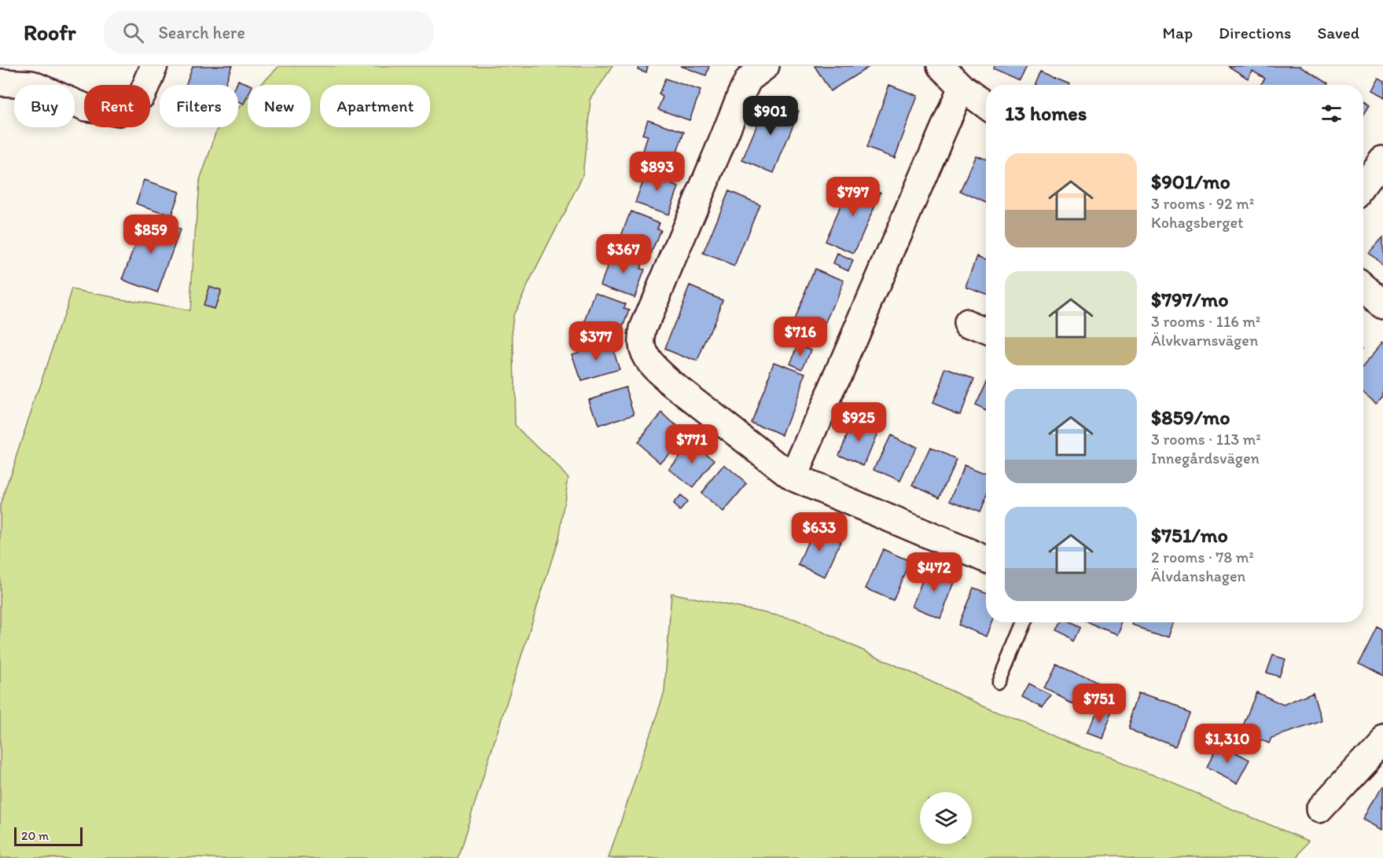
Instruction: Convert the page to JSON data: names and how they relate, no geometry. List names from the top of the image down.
{
  "scale_bar": "20 m",
  "page": {
    "header": "Roofr",
    "search": "Search here",
    "nav": ["Map", "Directions", "Saved"],
    "chip": [
      "Buy",
      "Rent",
      "Filters",
      "New",
      "Apartment"
    ],
    "heading": "13 homes",
    "price": [
      "$901",
      "$893",
      "$797",
      "$859",
      "$367",
      "$716",
      "$377",
      "$925",
      "$771",
      "$633",
      "$472",
      "$751",
      "$1,310"
    ],
    "list": [
      {
        "name": "$901/mo",
        "note": "3 rooms · 92 m² · Kohagsberget"
      },
      {
        "name": "$797/mo",
        "note": "3 rooms · 116 m² · Älvkvarnsvägen"
      },
      {
        "name": "$859/mo",
        "note": "3 rooms · 113 m² · Innegårdsvägen"
      },
      {
        "name": "$751/mo",
        "note": "2 rooms · 78 m² · Älvdanshagen"
      }
    ],
    "scale": "20 m"
  }
}
